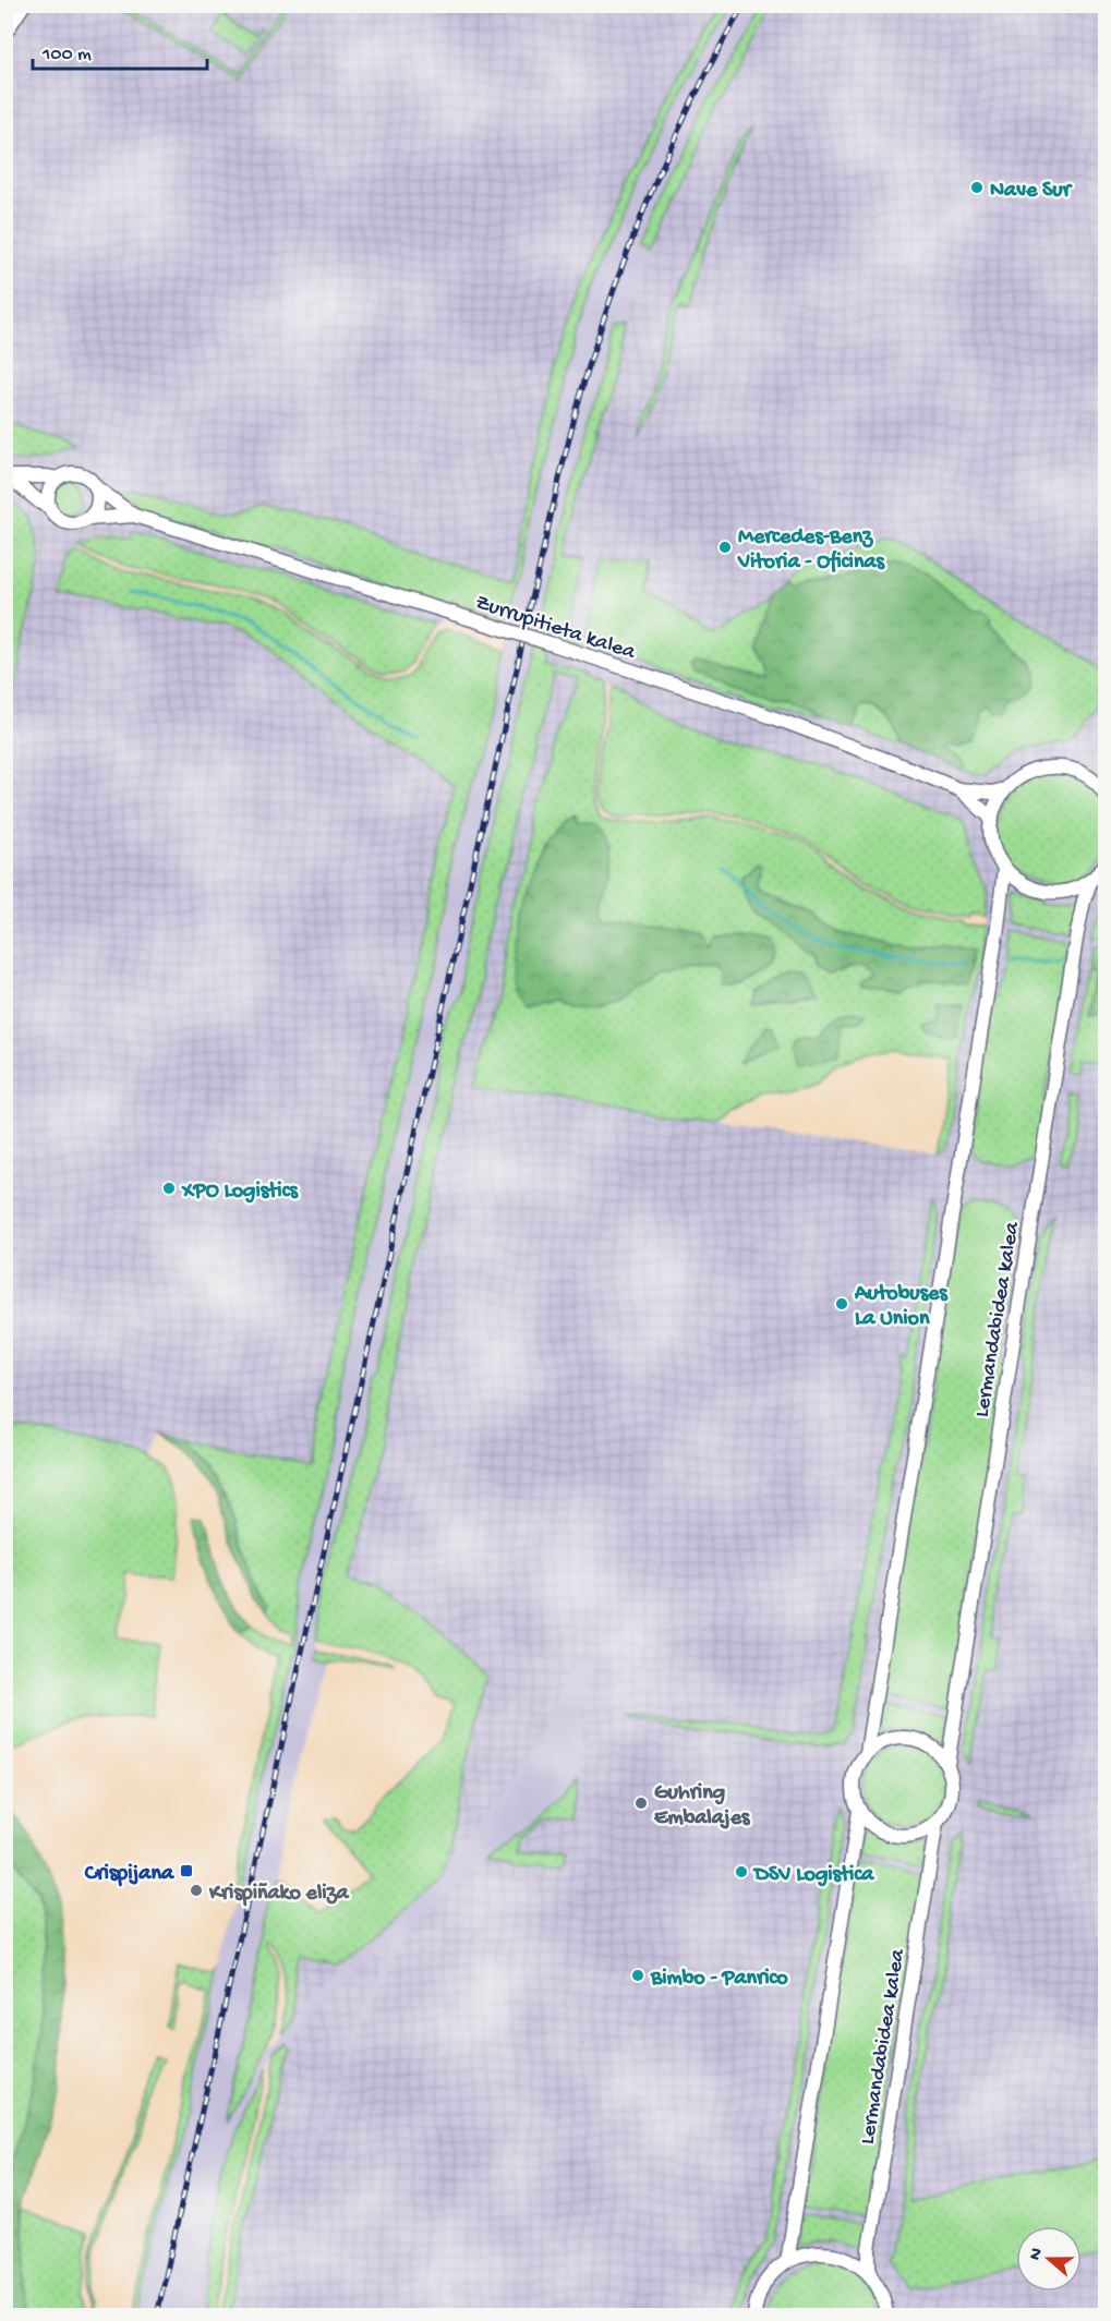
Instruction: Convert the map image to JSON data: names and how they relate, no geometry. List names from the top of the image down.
{
  "streets": {
    "street": ["Zurrupitieta kalea", "Lermandabidea kalea"]
  },
  "places": {
    "other": [
      "Nave Sur",
      "Mercedes-Benz Vitoria - Oficinas",
      "XPO Logistics",
      "Autobuses La Union",
      "Guhring Embalajes",
      "DSV Logistica",
      "Krispiñako eliza",
      "Bimbo - Panrico"
    ],
    "transit": ["Crispijana"]
  },
  "scale_bar": "100 m",
  "north": "left"
}
